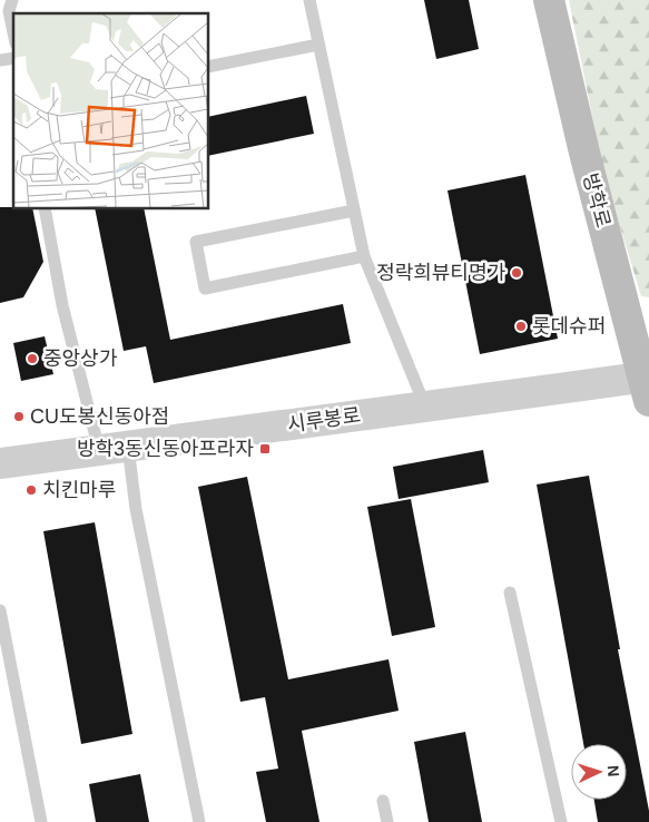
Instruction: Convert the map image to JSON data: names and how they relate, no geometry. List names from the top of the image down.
{
  "streets": {
    "main road": ["방학로"],
    "street": ["시루봉로"]
  },
  "crossings": [
    ["방학로", "시루봉로"]
  ],
  "places": {
    "other": [
      "정락희뷰티명가",
      "롯데슈퍼",
      "중앙상가",
      "CU도봉신동아점",
      "치킨마루"
    ],
    "transit": ["방학3동신동아프라자"]
  },
  "north": "right"
}
